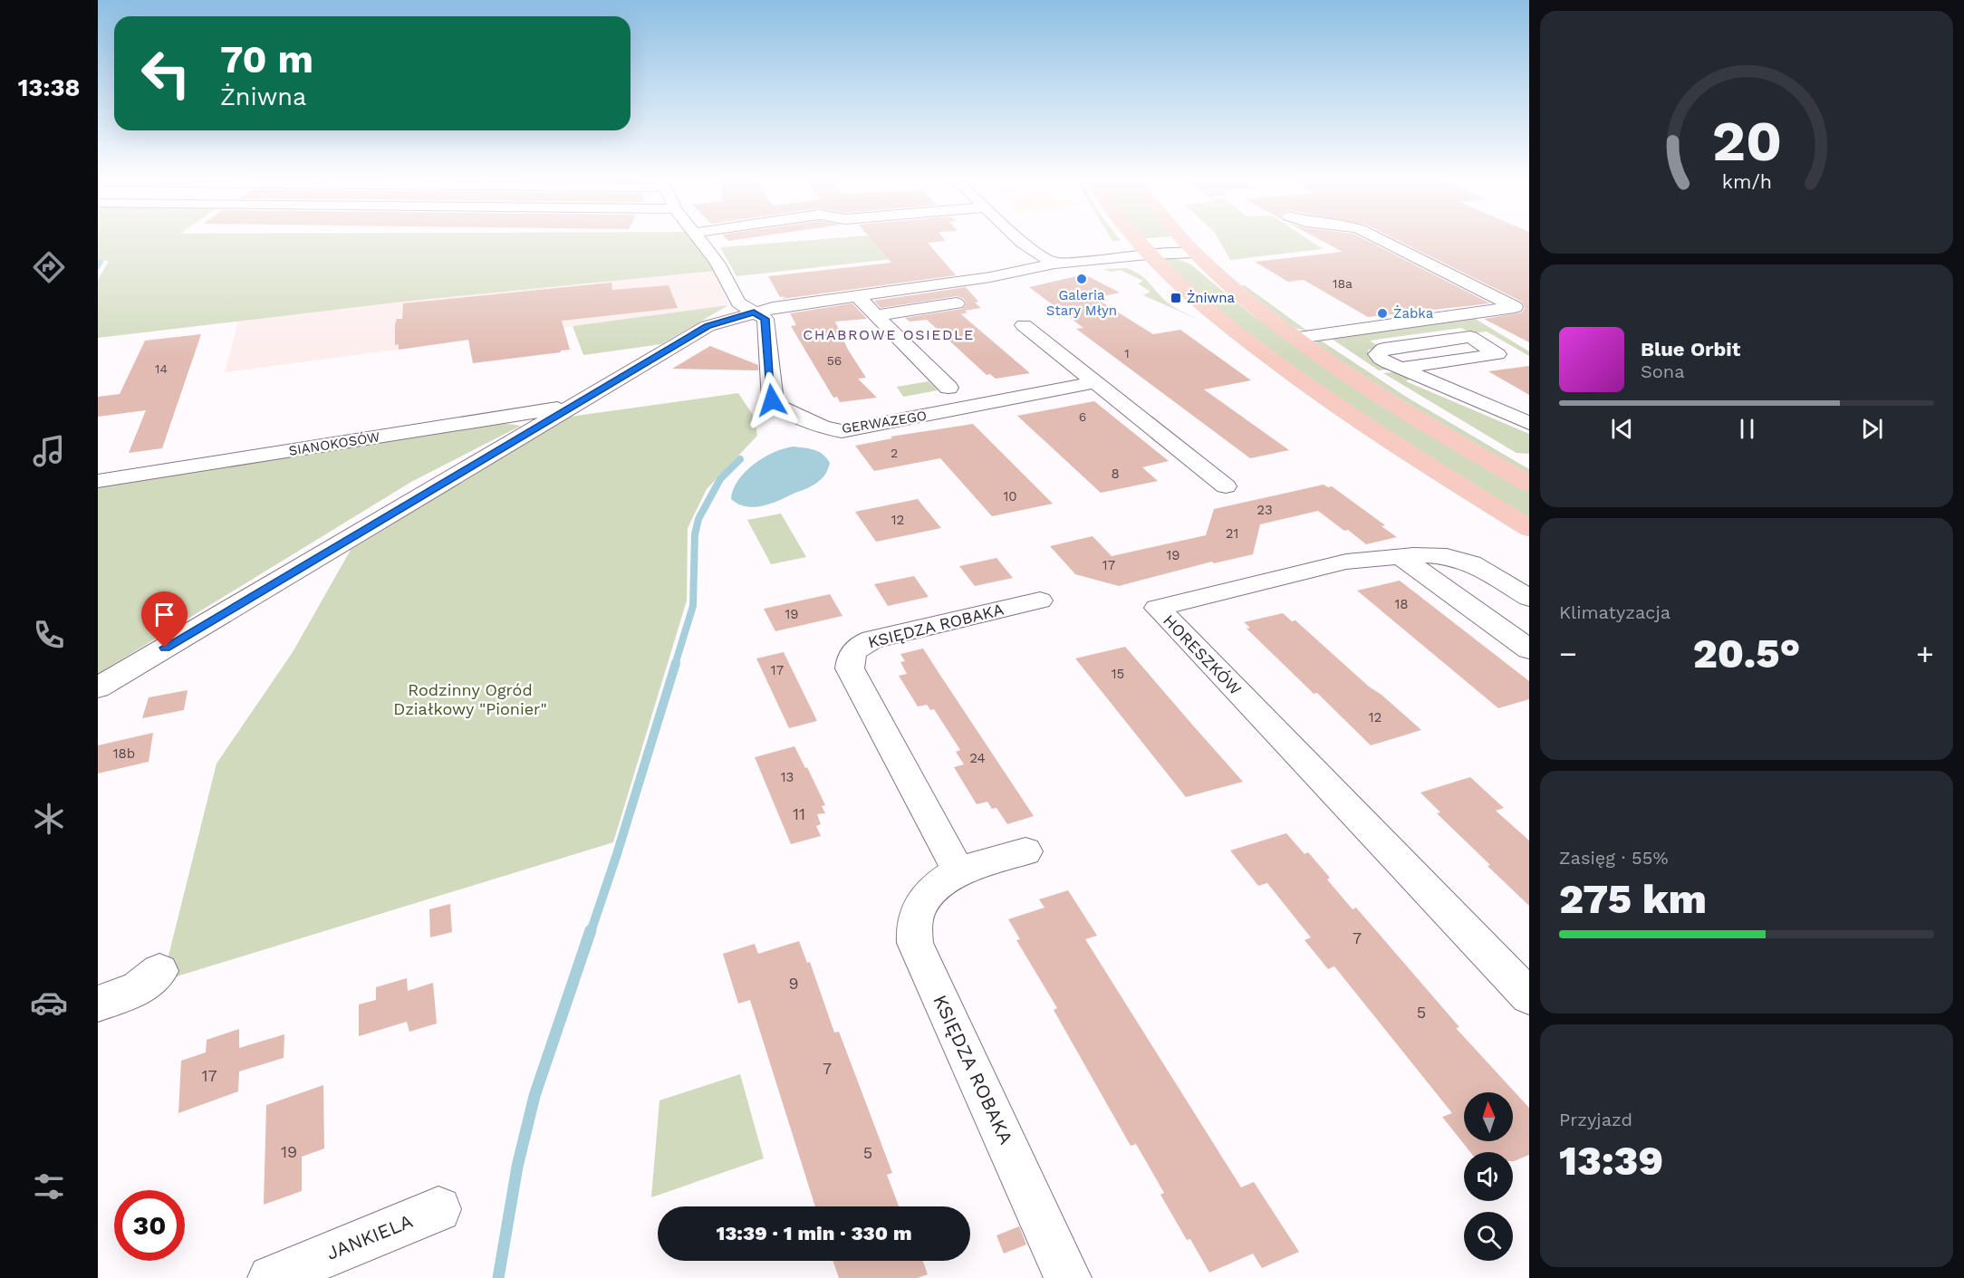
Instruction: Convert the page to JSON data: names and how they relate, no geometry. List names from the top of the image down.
{
  "streets": {
    "street": [
      "GERWAZEGO",
      "SIANOKOSÓW",
      "KSIĘDZA ROBAKA",
      "HORESZKÓW",
      "JANKIELA"
    ]
  },
  "districts": ["CHABROWE OSIEDLE"],
  "parks": ["Rodzinny Ogród Działkowy \"Pionier\""],
  "places": {
    "other": ["Galeria Stary Młyn", "Żabka"],
    "transit": ["Żniwna"]
  },
  "house_numbers": [
    "18a",
    "1",
    "56",
    "14",
    "6",
    "2",
    "8",
    "10",
    "23",
    "12",
    "21",
    "19",
    "17",
    "18",
    "19",
    "17",
    "15",
    "12",
    "18b",
    "24",
    "13",
    "11",
    "7",
    "9",
    "5",
    "7",
    "17",
    "19",
    "5"
  ],
  "north": "top",
  "page": {
    "tabs": "13:38",
    "turn": ["70 m", "Żniwna"],
    "song": ["Blue Orbit", "Sona"],
    "tile": [
      "Klimatyzacja",
      ["Zasięg · 55%", "275 km"],
      ["Przyjazd", "13:39"]
    ],
    "heat": ["−", "20.5°", "+"],
    "limit": "30",
    "trip": "13:39 · 1 min · 330 m",
    "gauge": ["20", "km/h"]
  }
}
